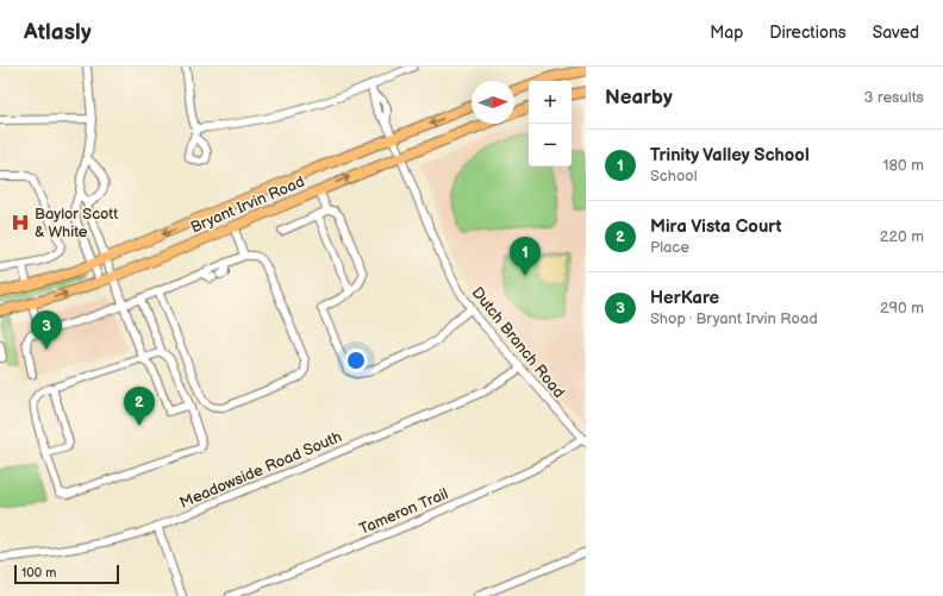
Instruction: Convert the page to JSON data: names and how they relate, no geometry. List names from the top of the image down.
{
  "streets": {
    "main road": ["Bryant Irvin Road"],
    "street": ["Dutch Branch Road", "Meadowside Road South", "Tameron Trail"]
  },
  "crossings": [
    ["Bryant Irvin Road", "Dutch Branch Road"],
    ["Dutch Branch Road", "Meadowside Road South"],
    ["Dutch Branch Road", "Tameron Trail"]
  ],
  "places": {
    "hospital": ["Baylor Scott & White"]
  },
  "scale_bar": "100 m",
  "north": "right",
  "page": {
    "header": "Atlasly",
    "nav": ["Map", "Directions", "Saved"],
    "heading": ["Nearby", "3 results"],
    "map_buttons": ["+", "−"],
    "list": [
      {
        "mark": "1",
        "name": "Trinity Valley School",
        "note": "School",
        "value": "180 m"
      },
      {
        "mark": "2",
        "name": "Mira Vista Court",
        "note": "Place",
        "value": "220 m"
      },
      {
        "mark": "3",
        "name": "HerKare",
        "note": "Shop · Bryant Irvin Road",
        "value": "290 m"
      }
    ],
    "pins": ["1", "3", "2"],
    "scale": "100 m"
  }
}
